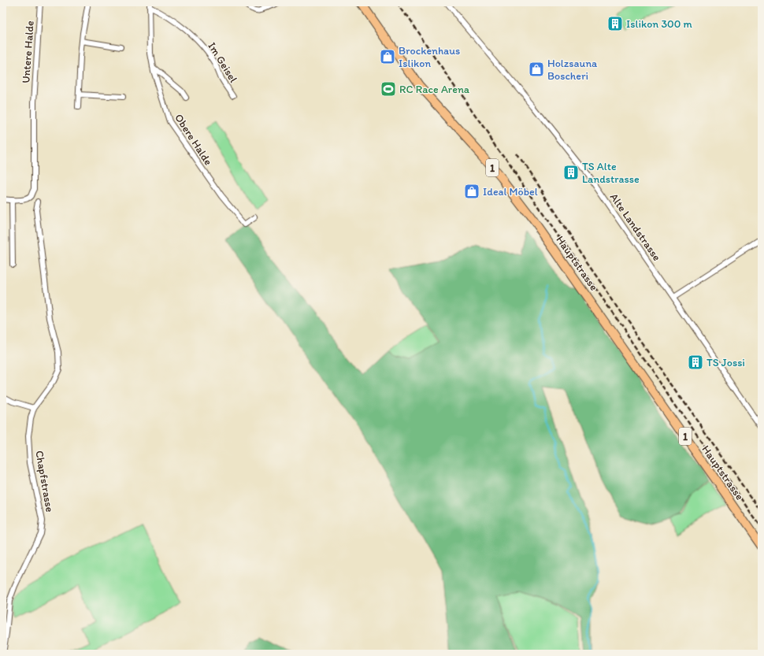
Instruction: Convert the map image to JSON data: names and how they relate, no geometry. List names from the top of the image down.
{
  "streets": {
    "main road": ["1", "Hauptstrasse"],
    "street": [
      "Untere Halde",
      "Im Geisel",
      "Obere Halde",
      "Alte Landstrasse",
      "Chapfstrasse"
    ]
  },
  "crossings": [
    ["Im Geisel", "Obere Halde"]
  ],
  "places": {
    "building": ["Islikon 300 m", "TS Alte Landstrasse", "TS Jossi"],
    "shop": ["Brockenhaus Islikon", "Holzsauna Boscheri", "Ideal Möbel"],
    "sports": ["RC Race Arena"]
  }
}
